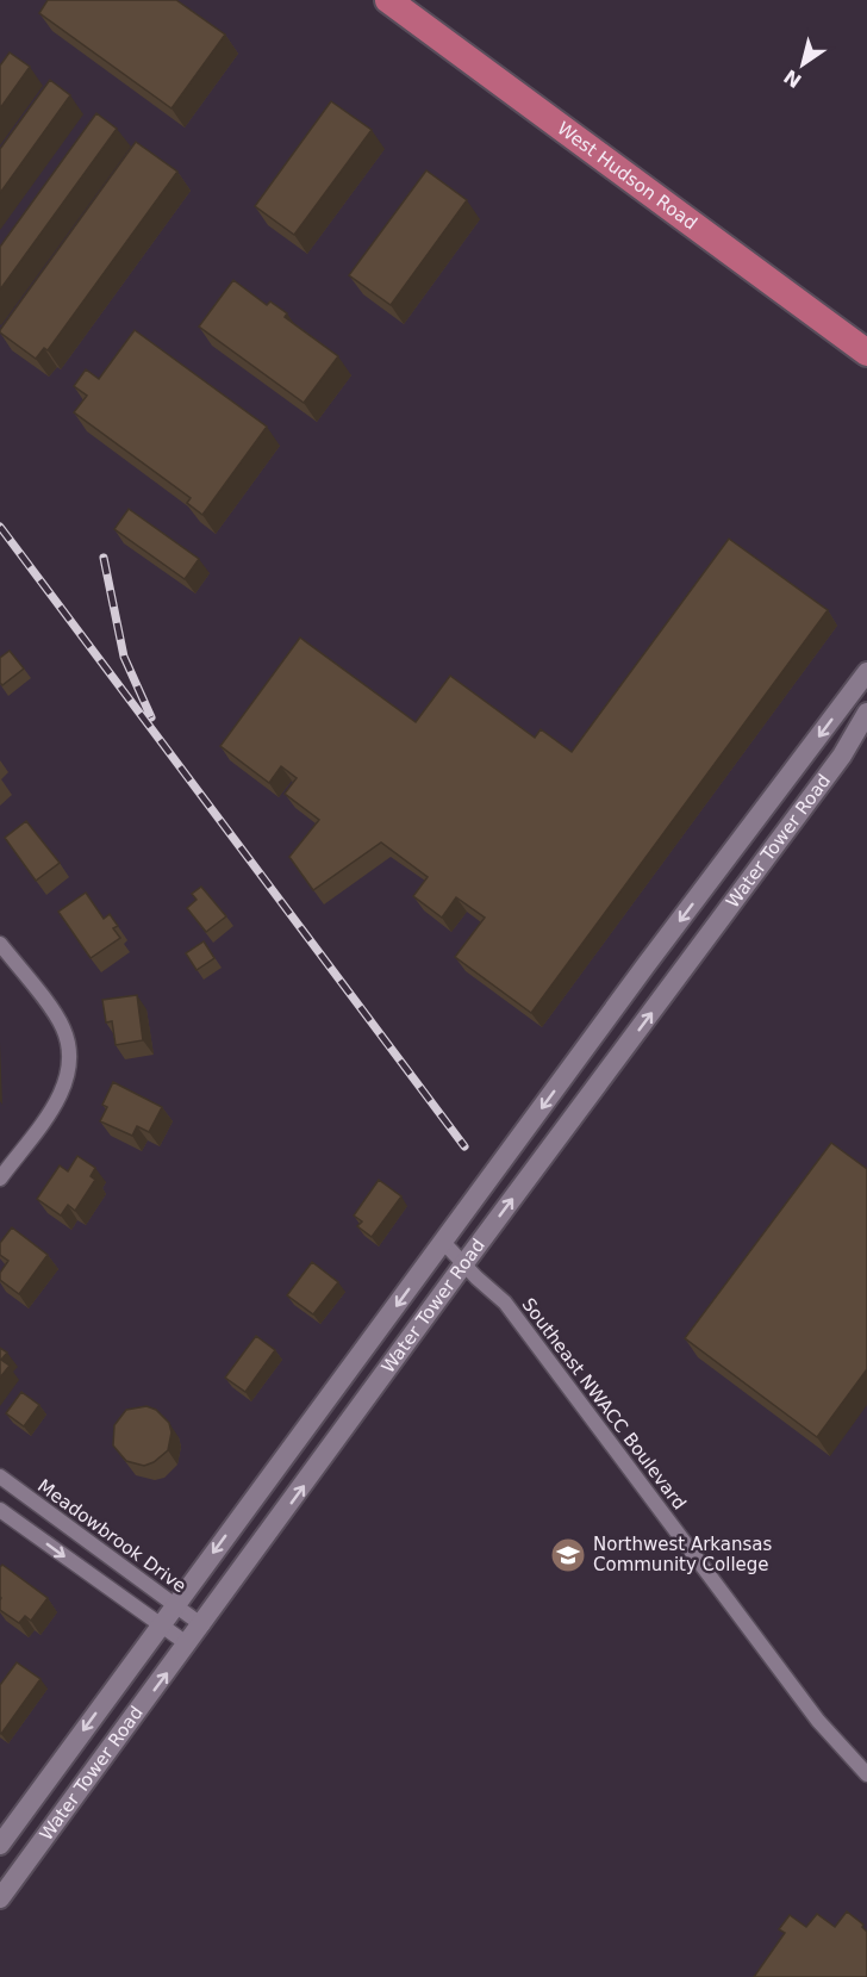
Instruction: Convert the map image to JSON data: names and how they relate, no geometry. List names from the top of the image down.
{
  "streets": {
    "highway": ["West Hudson Road"],
    "street": ["Water Tower Road", "Southeast NWACC Boulevard", "Meadowbrook Drive"]
  },
  "crossings": [
    ["Water Tower Road", "Southeast NWACC Boulevard"],
    ["Water Tower Road", "Meadowbrook Drive"]
  ],
  "places": {
    "school or university": ["Northwest Arkansas Community College"]
  },
  "north": "bottom left"
}
